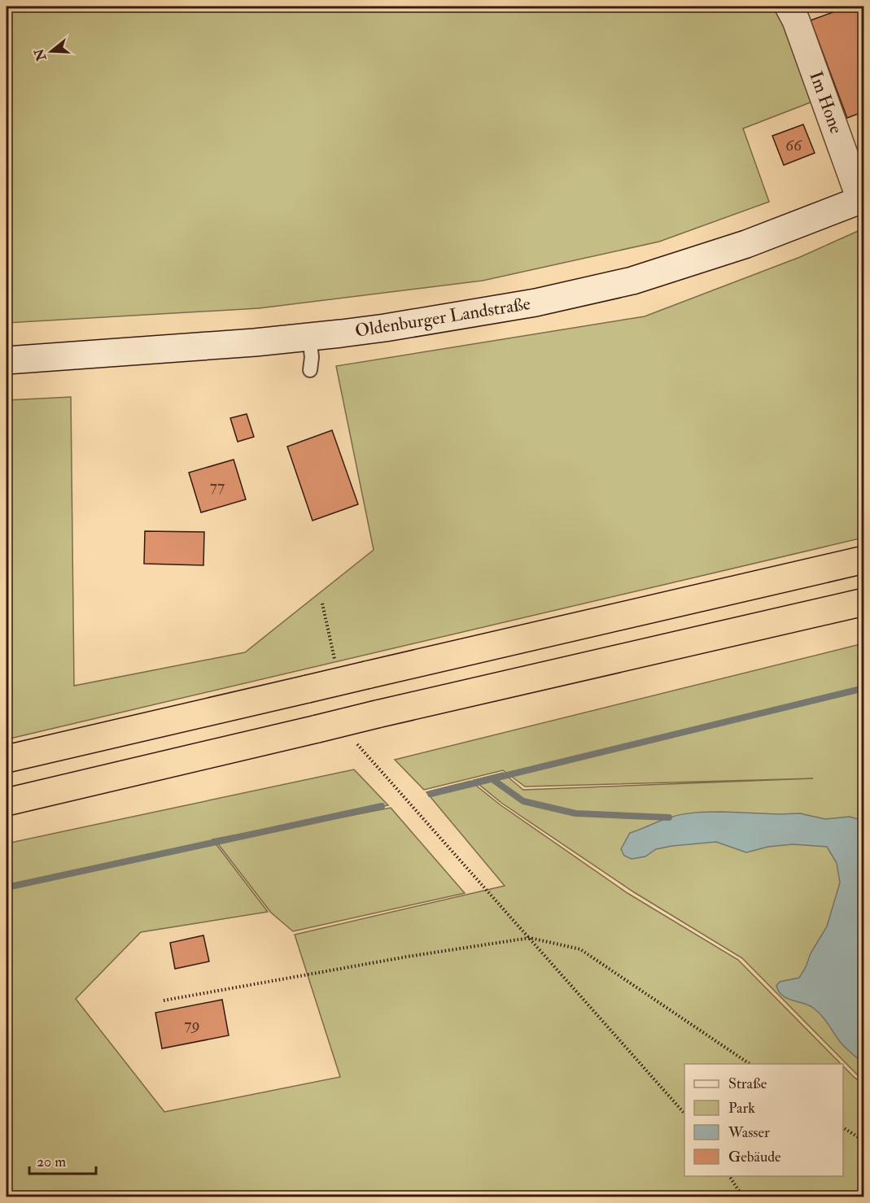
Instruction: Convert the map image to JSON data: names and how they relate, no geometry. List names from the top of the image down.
{
  "streets": {
    "street": ["Im Hone", "Oldenburger Landstraße"]
  },
  "crossings": [
    ["Im Hone", "Oldenburger Landstraße"]
  ],
  "house_numbers": ["66", "77", "79"],
  "legend": [
    "Straße",
    "Park",
    "Wasser",
    "Gebäude"
  ],
  "scale_bar": "20 m",
  "north": "left"
}
